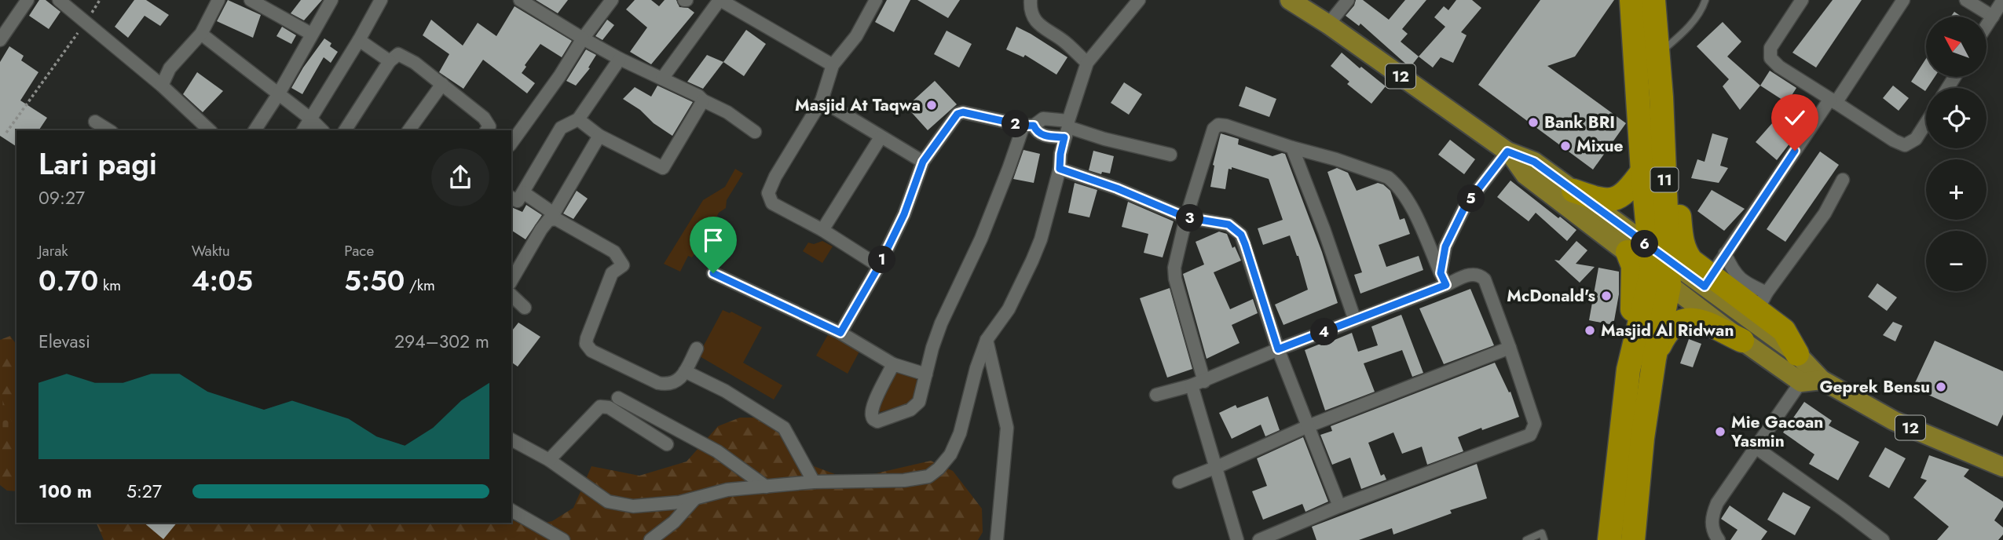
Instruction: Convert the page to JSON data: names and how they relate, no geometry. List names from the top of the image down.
{
  "streets": {
    "highway": ["12", "11"]
  },
  "crossings": [
    ["12", "11"]
  ],
  "places": [
    "Masjid At Taqwa",
    "Bank BRI",
    "Mixue",
    "McDonald's",
    "Masjid Al Ridwan",
    "Geprek Bensu",
    "Mie Gacoan Yasmin"
  ],
  "north": "top left",
  "page": {
    "map_buttons": ["+", "−"],
    "pins": [
      "2",
      "5",
      "3",
      "6",
      "1",
      "4"
    ],
    "heading": ["Lari pagi", "09:27"],
    "stats": [
      ["Jarak", "0.70 km"],
      ["Waktu", "4:05"],
      ["Pace", "5:50 /km"]
    ],
    "chart": ["Elevasi", "294–302 m"],
    "list": [
      {
        "name": "100 m",
        "note": "5:27"
      }
    ]
  }
}
